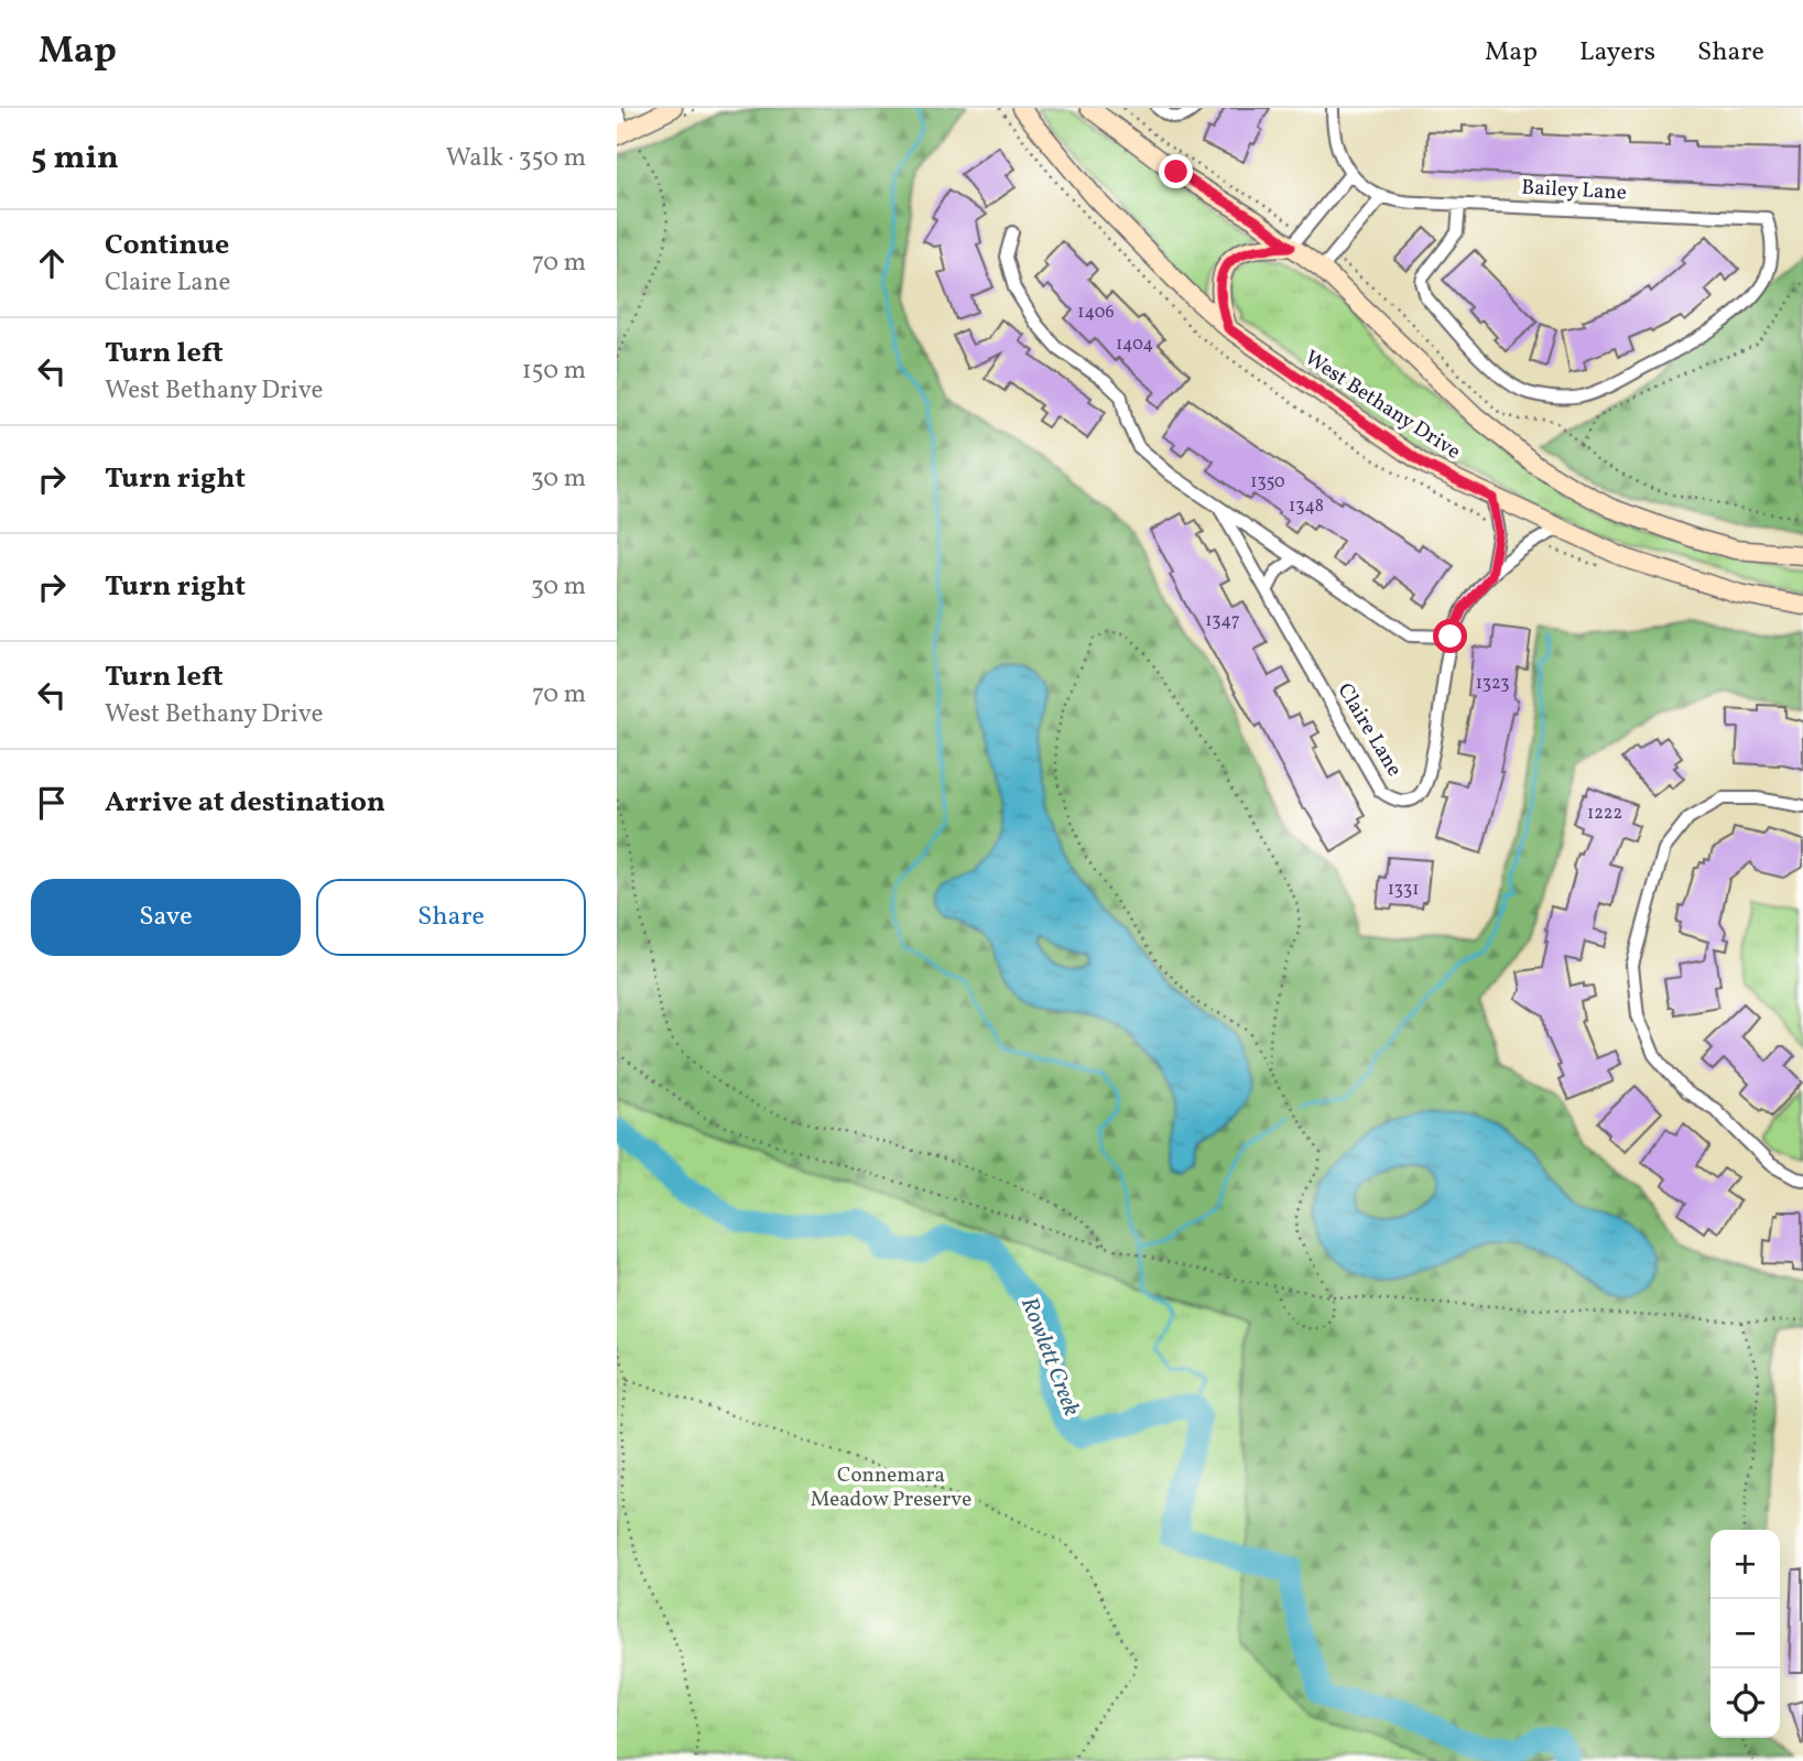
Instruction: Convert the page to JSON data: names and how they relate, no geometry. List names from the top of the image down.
{
  "streets": {
    "main road": ["West Bethany Drive"],
    "street": ["Bailey Lane", "Claire Lane"]
  },
  "crossings": [
    ["West Bethany Drive", "Claire Lane"]
  ],
  "water": ["Rowlett Creek"],
  "parks": ["Connemara Meadow Preserve"],
  "house_numbers": [
    "1406",
    "1404",
    "1350",
    "1348",
    "1347",
    "1323",
    "1222",
    "1331"
  ],
  "page": {
    "header": "Map",
    "nav": ["Map", "Layers", "Share"],
    "heading": ["5 min", "Walk · 350 m"],
    "list": [
      ["Continue", "Claire Lane", "70 m"],
      ["Turn left", "West Bethany Drive", "150 m"],
      ["Turn right", "30 m"],
      ["Turn right", "30 m"],
      ["Turn left", "West Bethany Drive", "70 m"],
      "Arrive at destination"
    ],
    "buttons": ["Save", "Share"],
    "map_buttons": ["+", "−"]
  }
}
